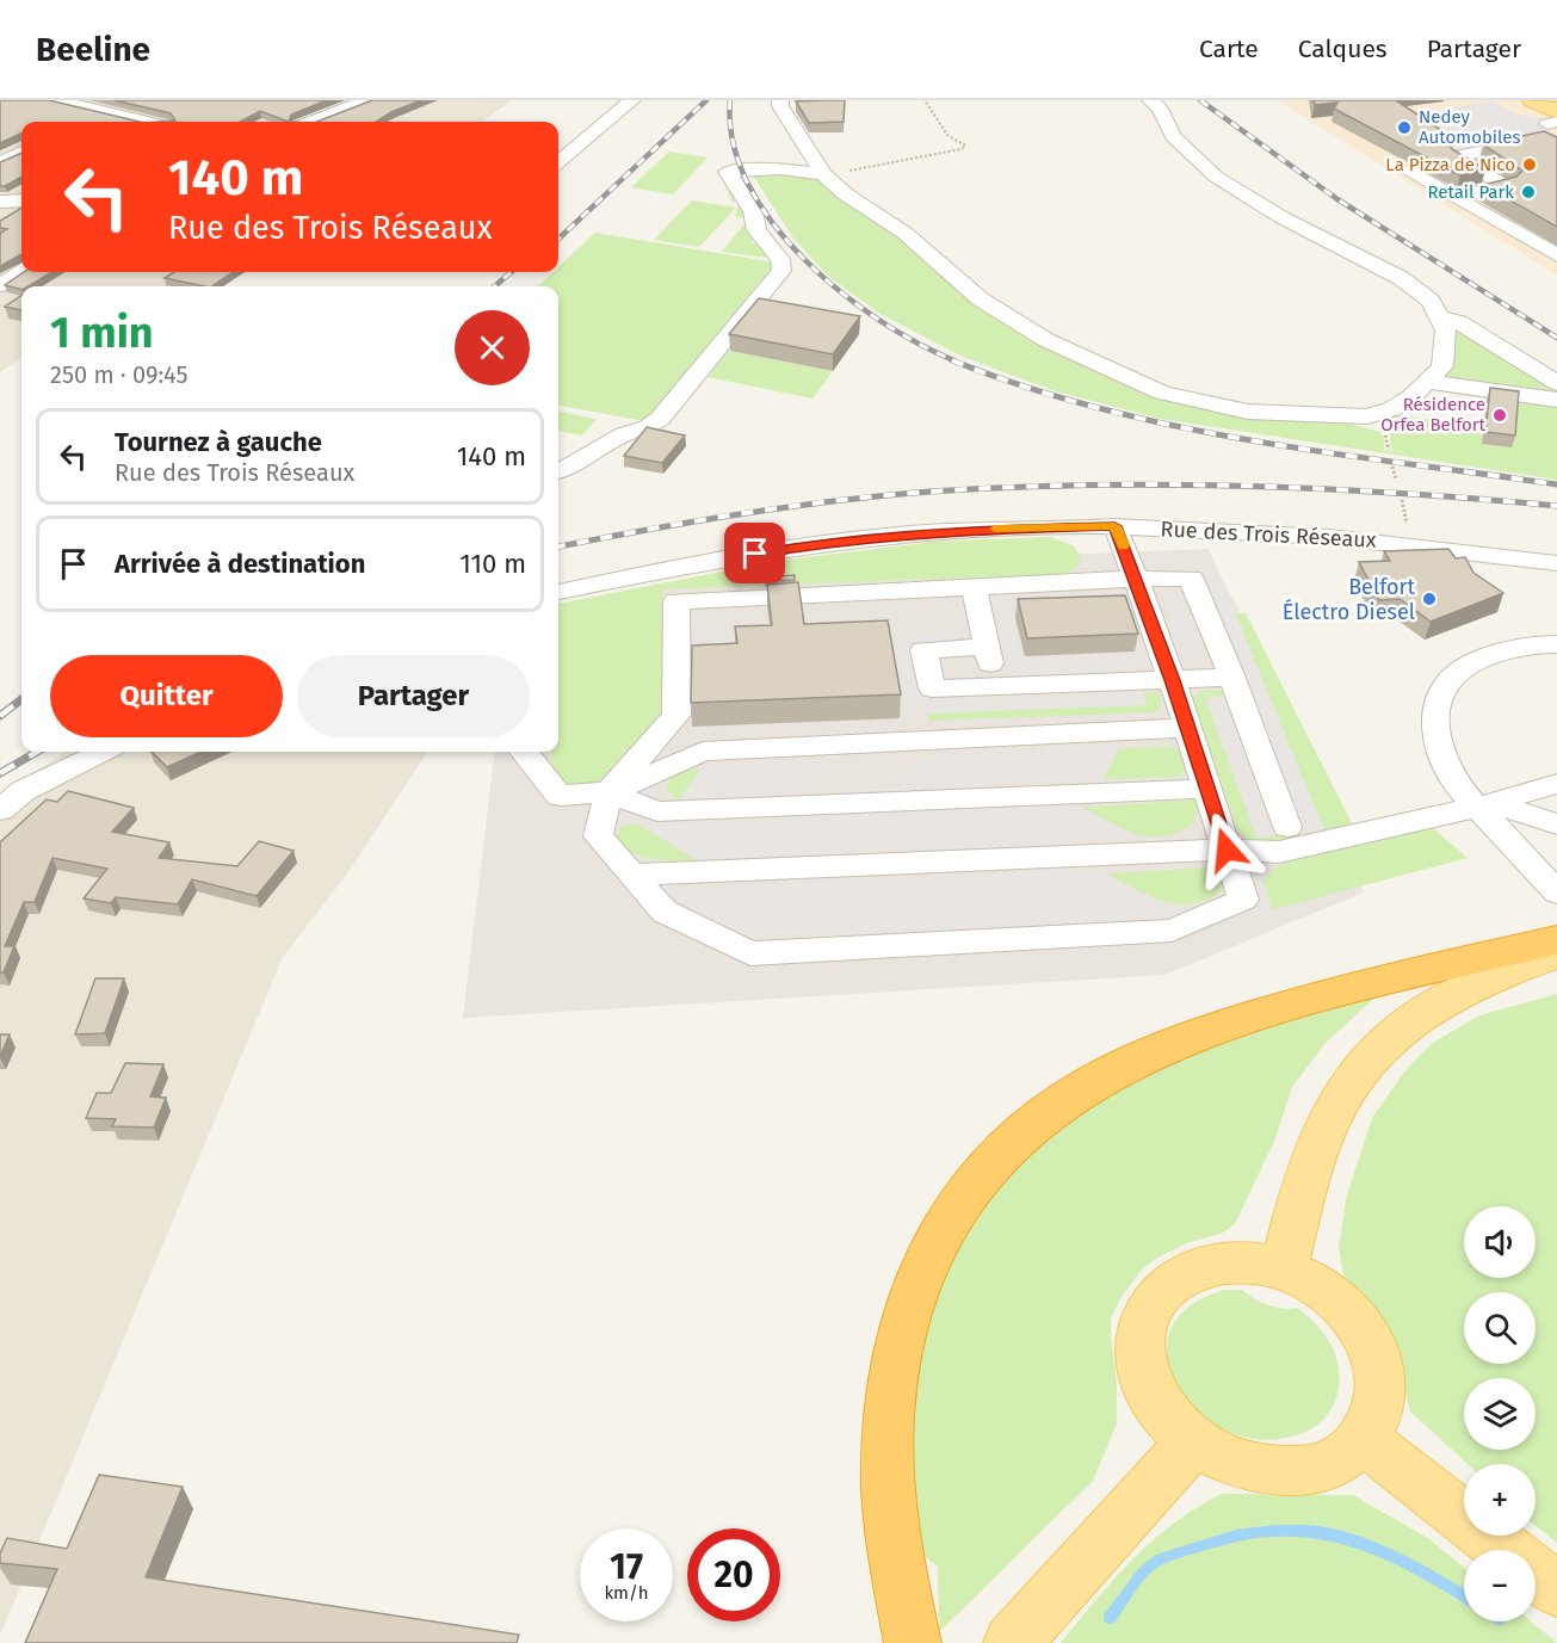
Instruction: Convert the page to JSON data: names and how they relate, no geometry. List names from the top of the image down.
{
  "streets": {
    "street": ["Rue des Trois Réseaux"]
  },
  "places": [
    "Nedey Automobiles",
    "La Pizza de Nico",
    "Retail Park",
    "Résidence Orfea Belfort",
    "Belfort Électro Diesel"
  ],
  "page": {
    "header": "Beeline",
    "nav": ["Carte", "Calques", "Partager"],
    "turn": ["140 m", "Rue des Trois Réseaux"],
    "heading": ["1 min", "250 m · 09:45"],
    "list": [
      {
        "name": "Tournez à gauche",
        "note": "Rue des Trois Réseaux",
        "value": "140 m"
      },
      {
        "name": "Arrivée à destination",
        "value": "110 m"
      }
    ],
    "buttons": ["Quitter", "Partager"],
    "map_buttons": ["+", "−"],
    "speed": "17 km/h",
    "limit": "20"
  }
}
